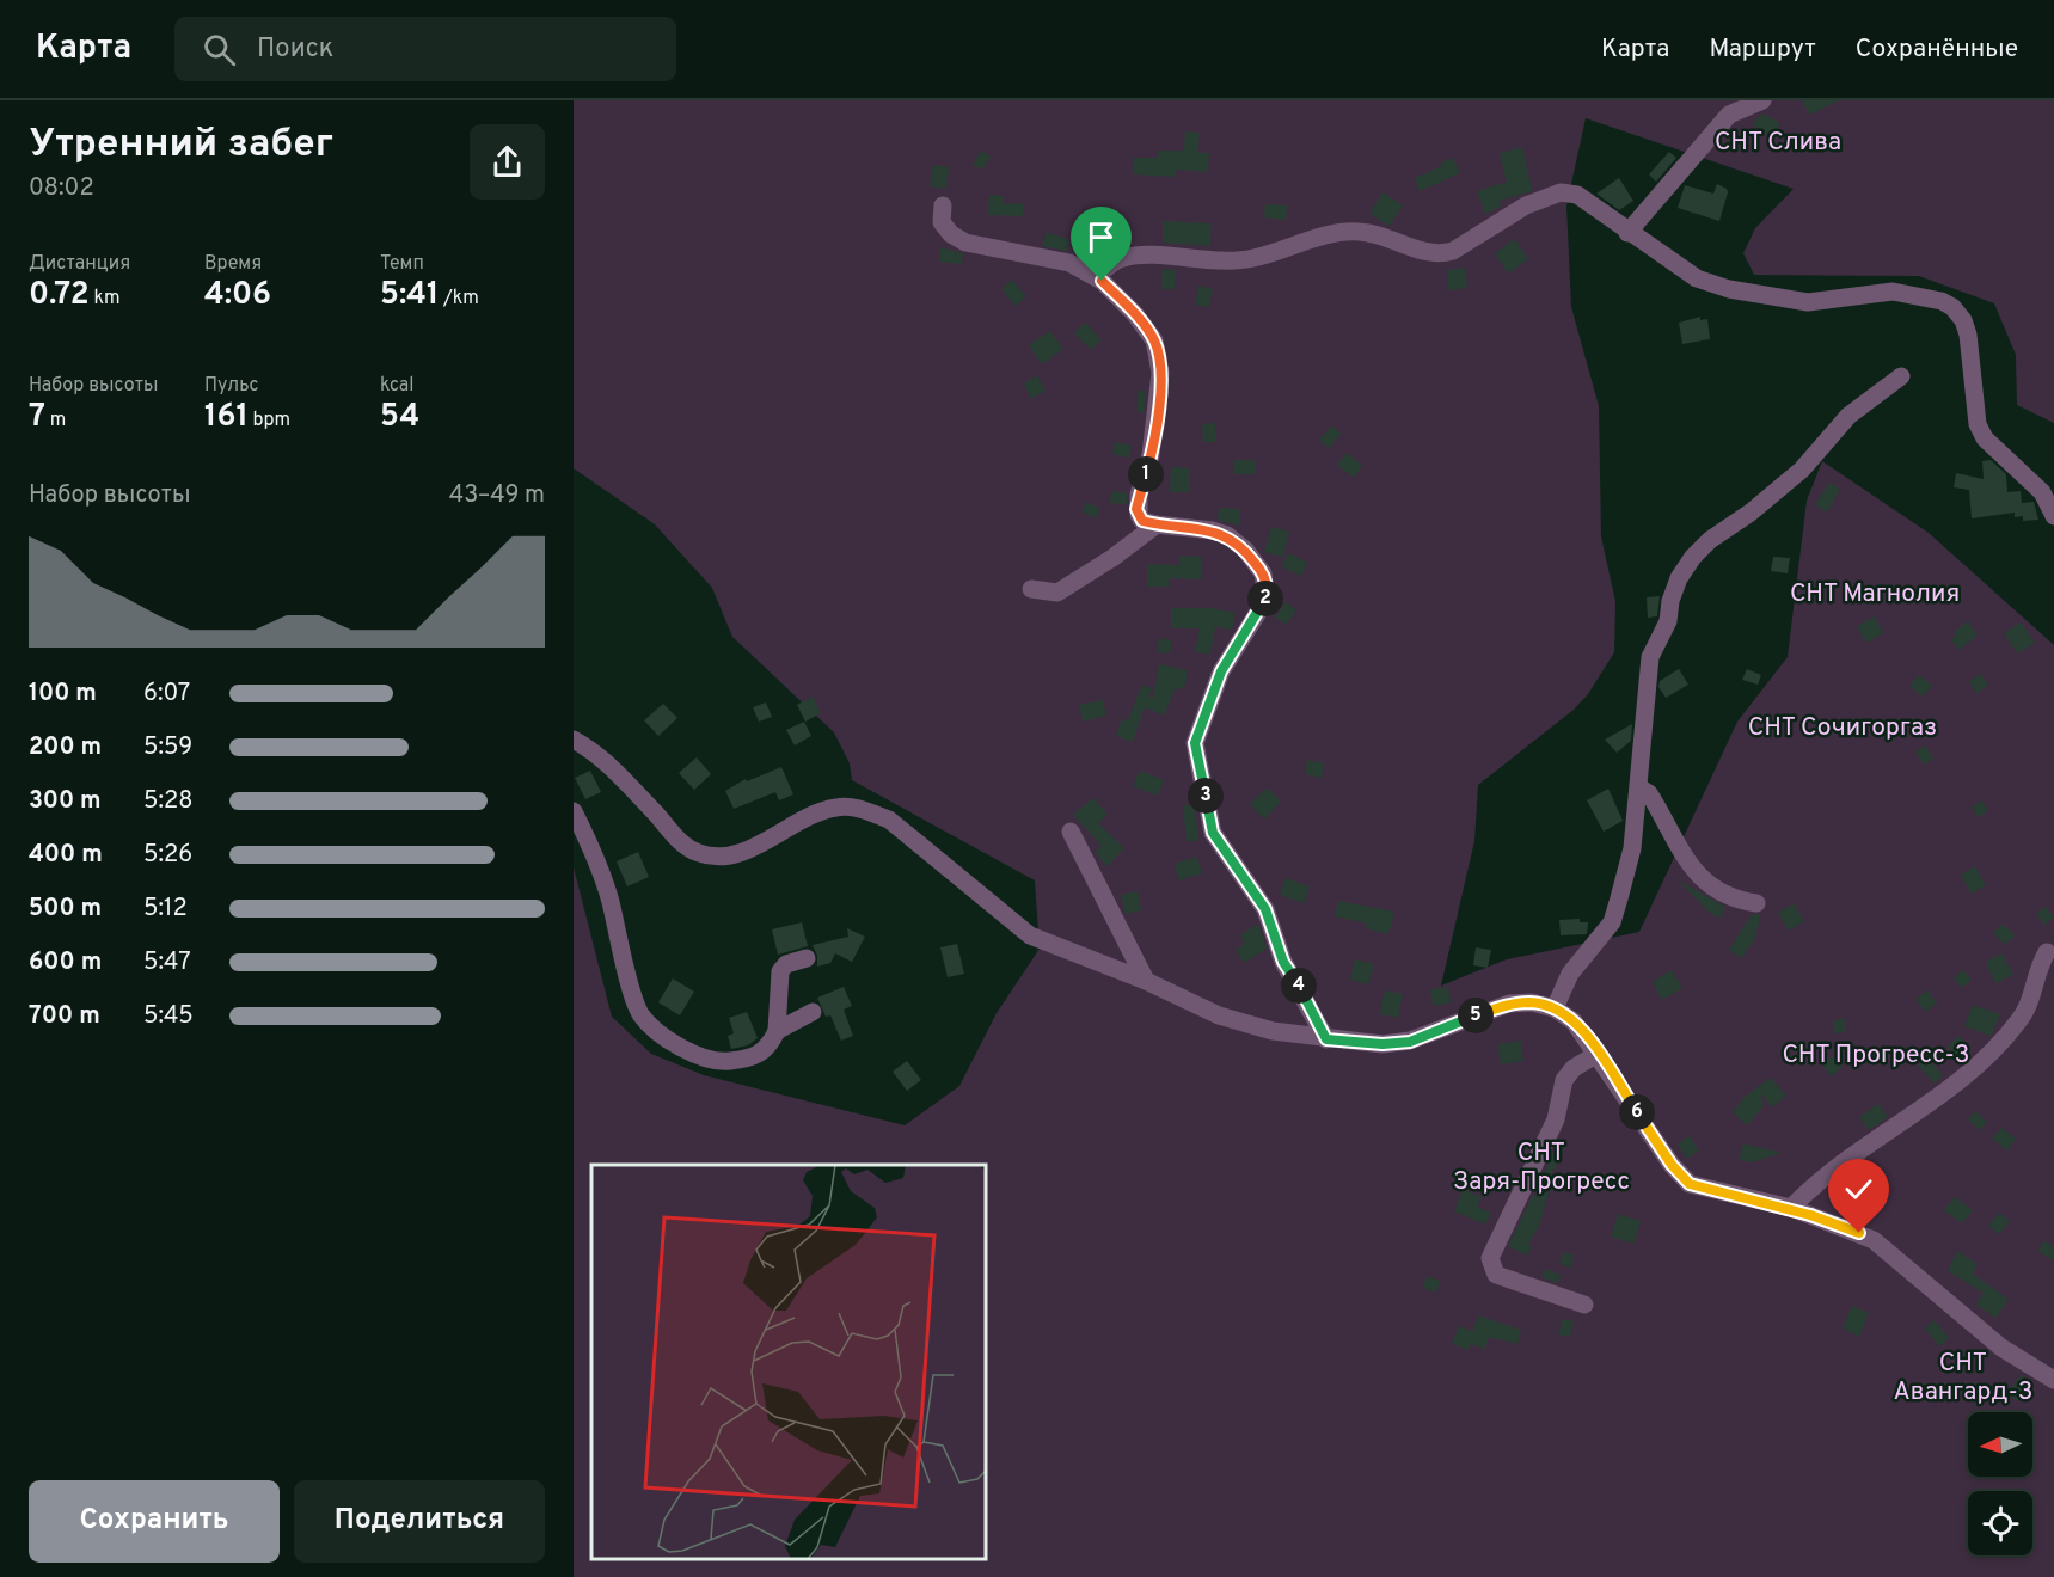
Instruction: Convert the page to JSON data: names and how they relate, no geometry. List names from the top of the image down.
{
  "parks": [
    "СНТ Слива",
    "СНТ Магнолия",
    "СНТ Сочигоргаз",
    "СНТ Прогресс-3",
    "СНТ Заря-Прогресс",
    "СНТ Авангард-3"
  ],
  "north": "left",
  "page": {
    "header": "Карта",
    "search": "Поиск",
    "nav": ["Карта", "Маршрут", "Сохранённые"],
    "heading": ["Утренний забег", "08:02"],
    "stats": [
      ["Дистанция", "0.72 km"],
      ["Время", "4:06"],
      ["Темп", "5:41 /km"],
      ["Набор высоты", "7 m"],
      ["Пульс", "161 bpm"],
      ["kcal", "54"]
    ],
    "pins": [
      "1",
      "2",
      "3",
      "4",
      "5",
      "6"
    ],
    "chart": ["Набор высоты", "43–49 m"],
    "list": [
      {
        "name": "100 m",
        "note": "6:07"
      },
      {
        "name": "200 m",
        "note": "5:59"
      },
      {
        "name": "300 m",
        "note": "5:28"
      },
      {
        "name": "400 m",
        "note": "5:26"
      },
      {
        "name": "500 m",
        "note": "5:12"
      },
      {
        "name": "600 m",
        "note": "5:47"
      },
      {
        "name": "700 m",
        "note": "5:45"
      }
    ],
    "buttons": ["Сохранить", "Поделиться"]
  }
}
